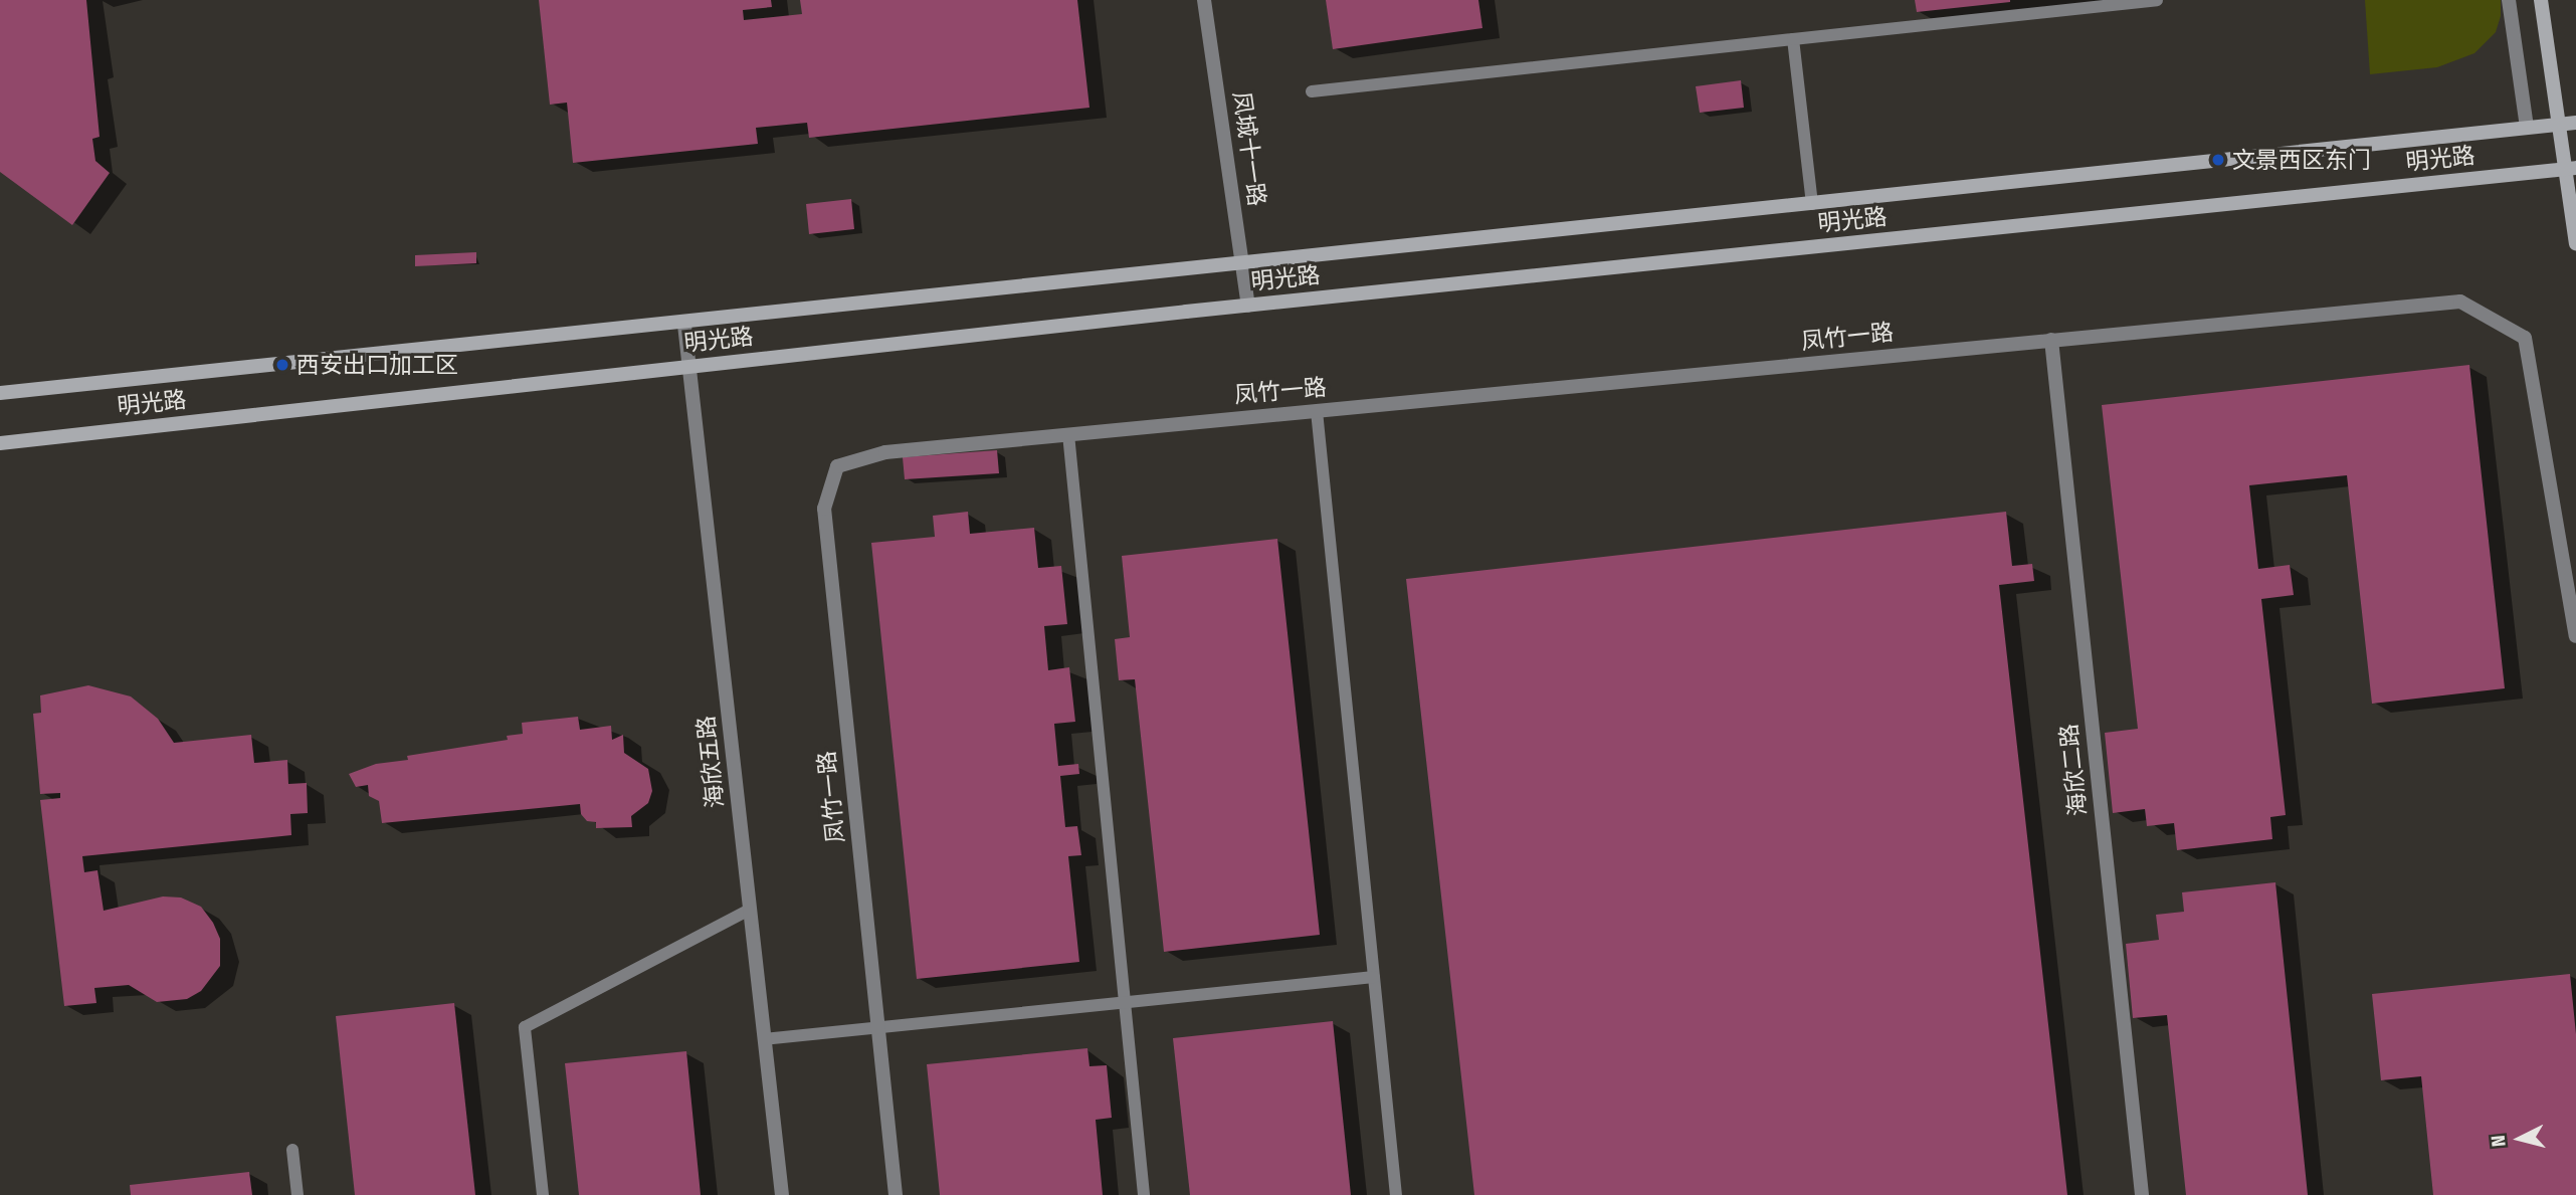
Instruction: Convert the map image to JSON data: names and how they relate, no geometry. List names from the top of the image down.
{
  "streets": {
    "main road": ["明光路"],
    "street": [
      "凤城十一路",
      "凤竹一路",
      "海欣五路",
      "海欣二路"
    ]
  },
  "crossings": [
    ["凤城十一路", "明光路"],
    ["明光路", "海欣五路"],
    ["凤竹一路", "海欣二路"]
  ],
  "places": ["文景西区东门", "西安出口加工区"],
  "north": "left"
}
